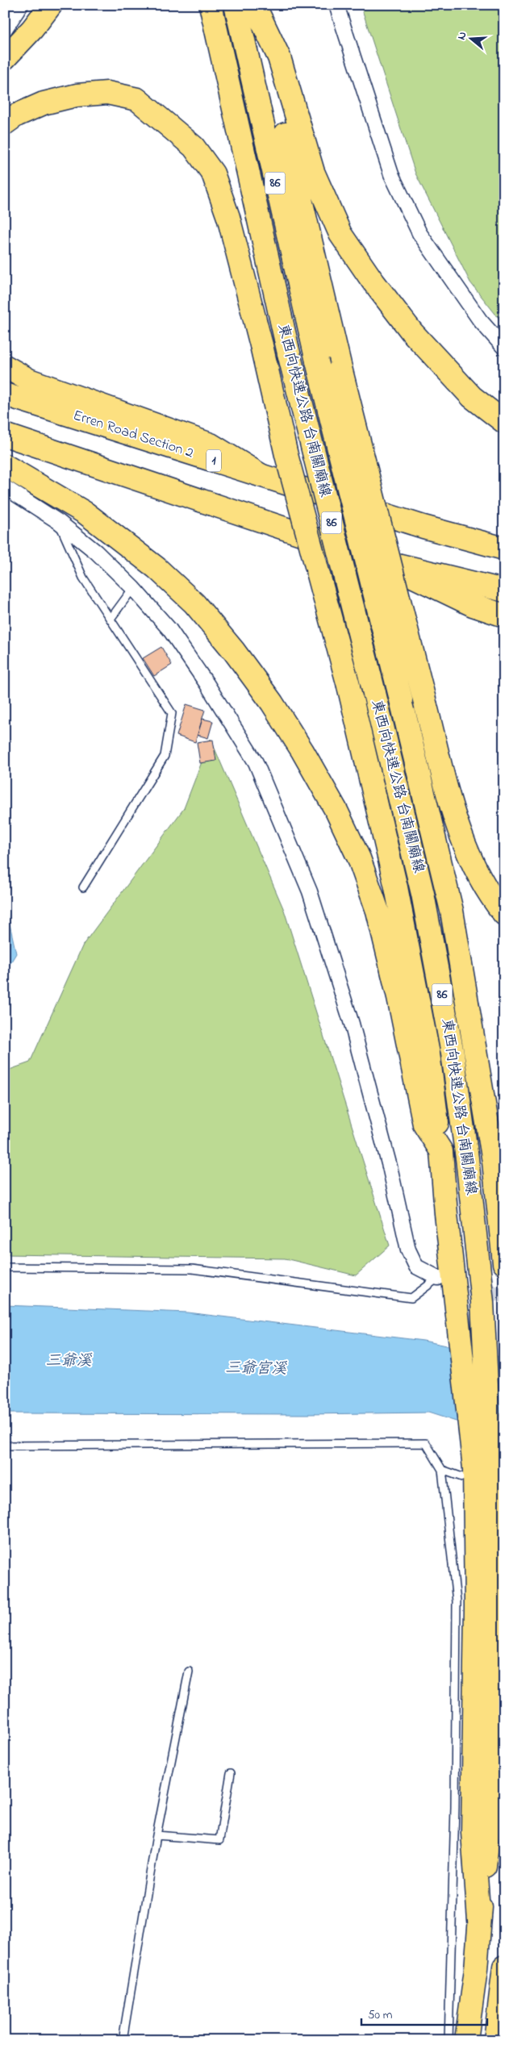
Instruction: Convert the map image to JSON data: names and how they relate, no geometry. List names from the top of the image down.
{
  "streets": {
    "main road": [
      "86",
      "東西向快速公路 台南關廟線",
      "Erren Road Section 2",
      "1"
    ]
  },
  "water": ["三爺溪", "三爺宮溪"],
  "scale_bar": "50 m",
  "north": "left"
}
